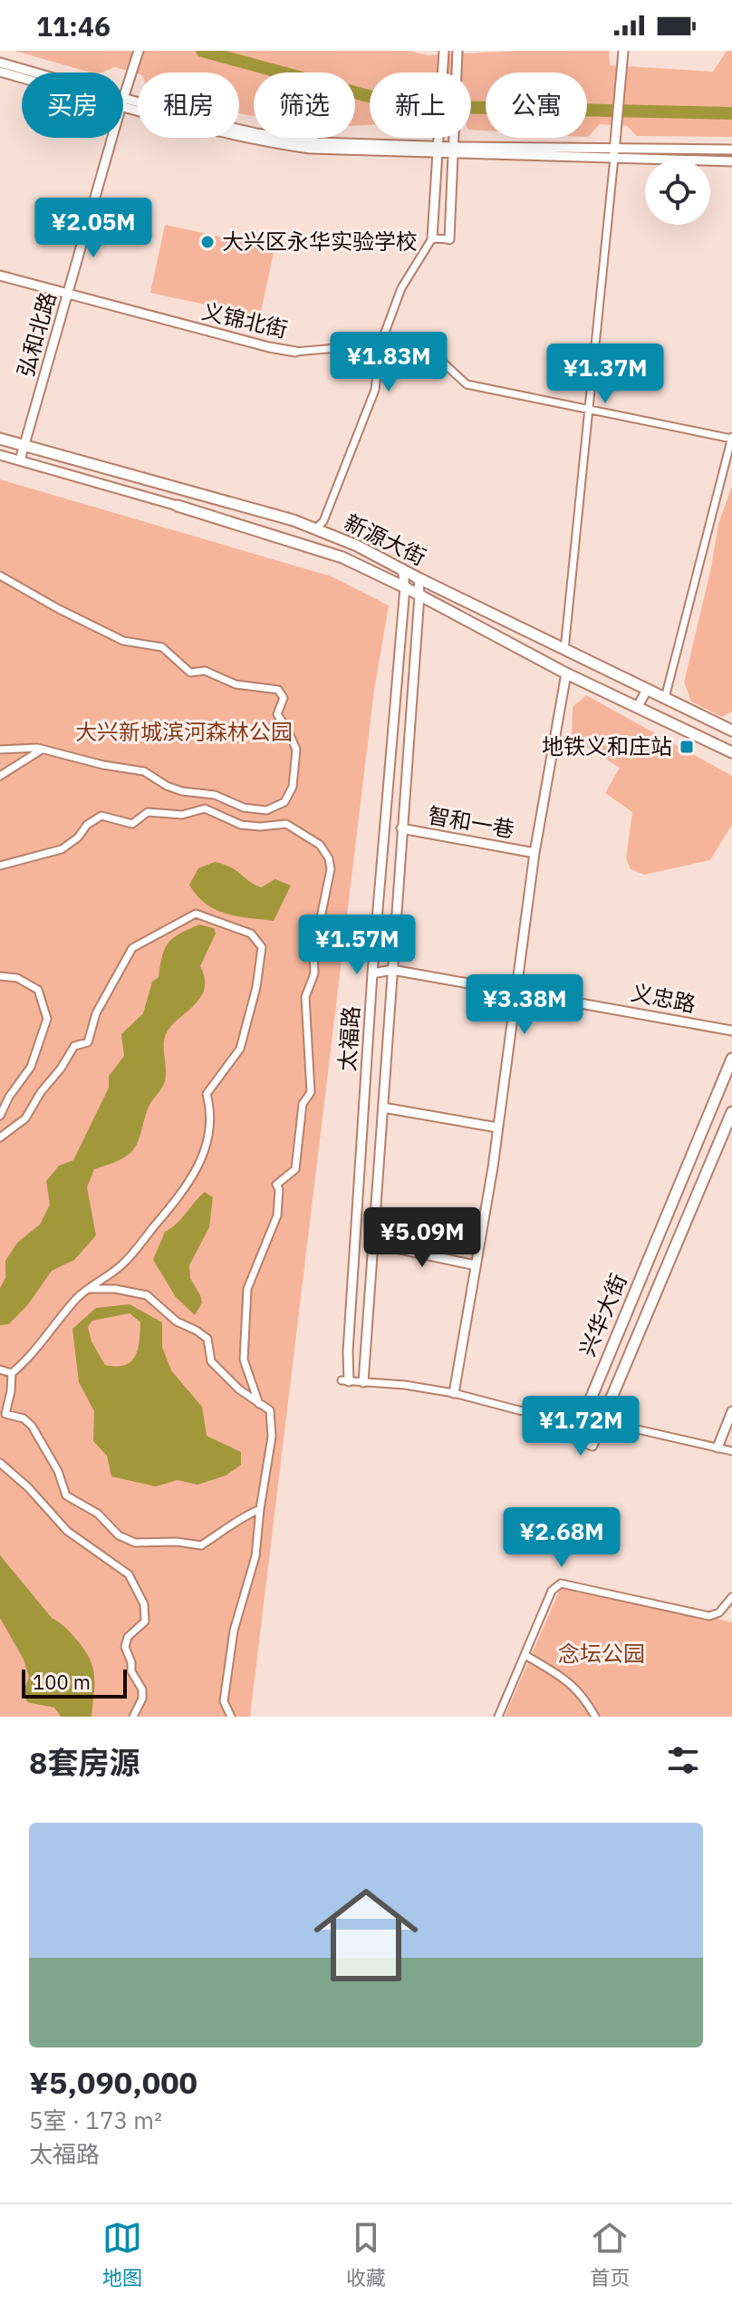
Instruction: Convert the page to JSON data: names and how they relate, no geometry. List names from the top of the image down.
{
  "streets": {
    "main road": [
      "义锦北街",
      "弘和北路",
      "新源大街",
      "智和一巷",
      "义忠路",
      "太福路",
      "兴华大街"
    ]
  },
  "crossings": [
    ["义锦北街", "弘和北路"],
    ["弘和北路", "新源大街"],
    ["新源大街", "太福路"],
    ["智和一巷", "太福路"],
    ["义忠路", "太福路"]
  ],
  "parks": ["大兴新城滨河森林公园", "念坛公园"],
  "places": {
    "other": ["大兴区永华实验学校"],
    "transit": ["地铁义和庄站"]
  },
  "scale_bar": "100 m",
  "page": {
    "status": "11:46",
    "chip": [
      "买房",
      "租房",
      "筛选",
      "新上",
      "公寓"
    ],
    "price": [
      "¥2.05M",
      "¥1.83M",
      "¥1.37M",
      "¥1.57M",
      "¥3.38M",
      "¥5.09M",
      "¥1.72M",
      "¥2.68M"
    ],
    "scale": "100 m",
    "heading": "8套房源",
    "list": [
      {
        "name": "¥5,090,000",
        "note": "5室 · 173 m² · 太福路"
      }
    ],
    "tabs": ["地图", "收藏", "首页"]
  }
}
